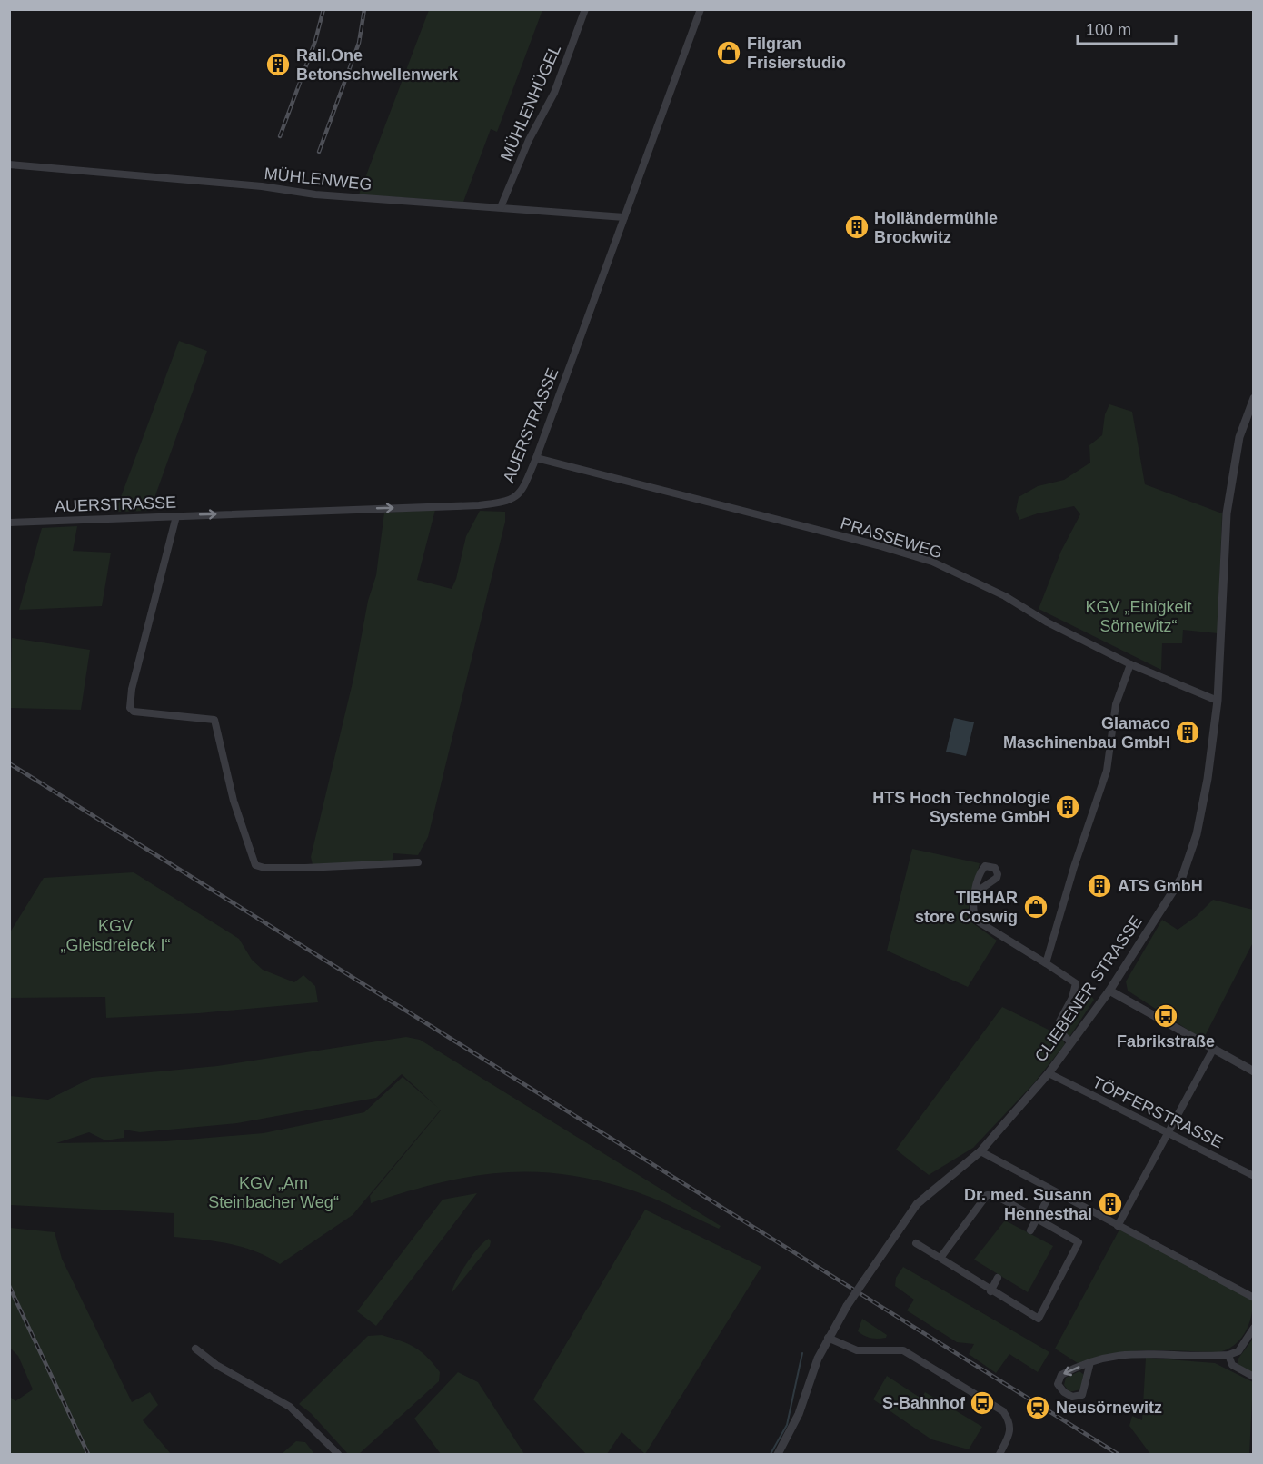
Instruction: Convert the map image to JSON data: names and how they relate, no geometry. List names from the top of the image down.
{
  "streets": {
    "street": [
      "MÜHLENHÜGEL",
      "MÜHLENWEG",
      "AUERSTRASSE",
      "PRASSEWEG",
      "CLIEBENER STRASSE",
      "TÖPFERSTRASSE"
    ]
  },
  "crossings": [
    ["MÜHLENHÜGEL", "MÜHLENWEG"],
    ["MÜHLENWEG", "AUERSTRASSE"],
    ["AUERSTRASSE", "PRASSEWEG"],
    ["PRASSEWEG", "CLIEBENER STRASSE"],
    ["CLIEBENER STRASSE", "TÖPFERSTRASSE"]
  ],
  "one_way": ["AUERSTRASSE"],
  "parks": ["KGV „Einigkeit Sörnewitz“", "KGV „Gleisdreieck I“", "KGV „Am Steinbacher Weg“"],
  "places": {
    "shop": ["Filgran Frisierstudio", "TIBHAR store Coswig"],
    "building": [
      "Rail.One Betonschwellenwerk",
      "Holländermühle Brockwitz",
      "Glamaco Maschinenbau GmbH",
      "HTS Hoch Technologie Systeme GmbH",
      "ATS GmbH",
      "Dr. med. Susann Hennesthal"
    ],
    "bus stop": ["Fabrikstraße", "S-Bahnhof"],
    "station": ["Neusörnewitz"]
  },
  "scale_bar": "100 m"
}
